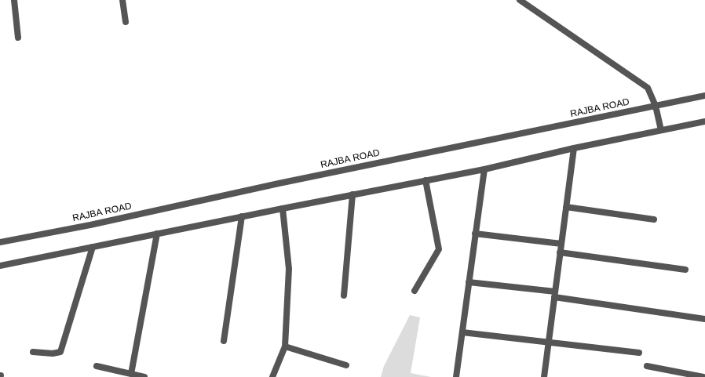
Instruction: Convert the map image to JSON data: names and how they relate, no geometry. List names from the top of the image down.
{
  "streets": {
    "street": ["RAJBA ROAD"]
  }
}
